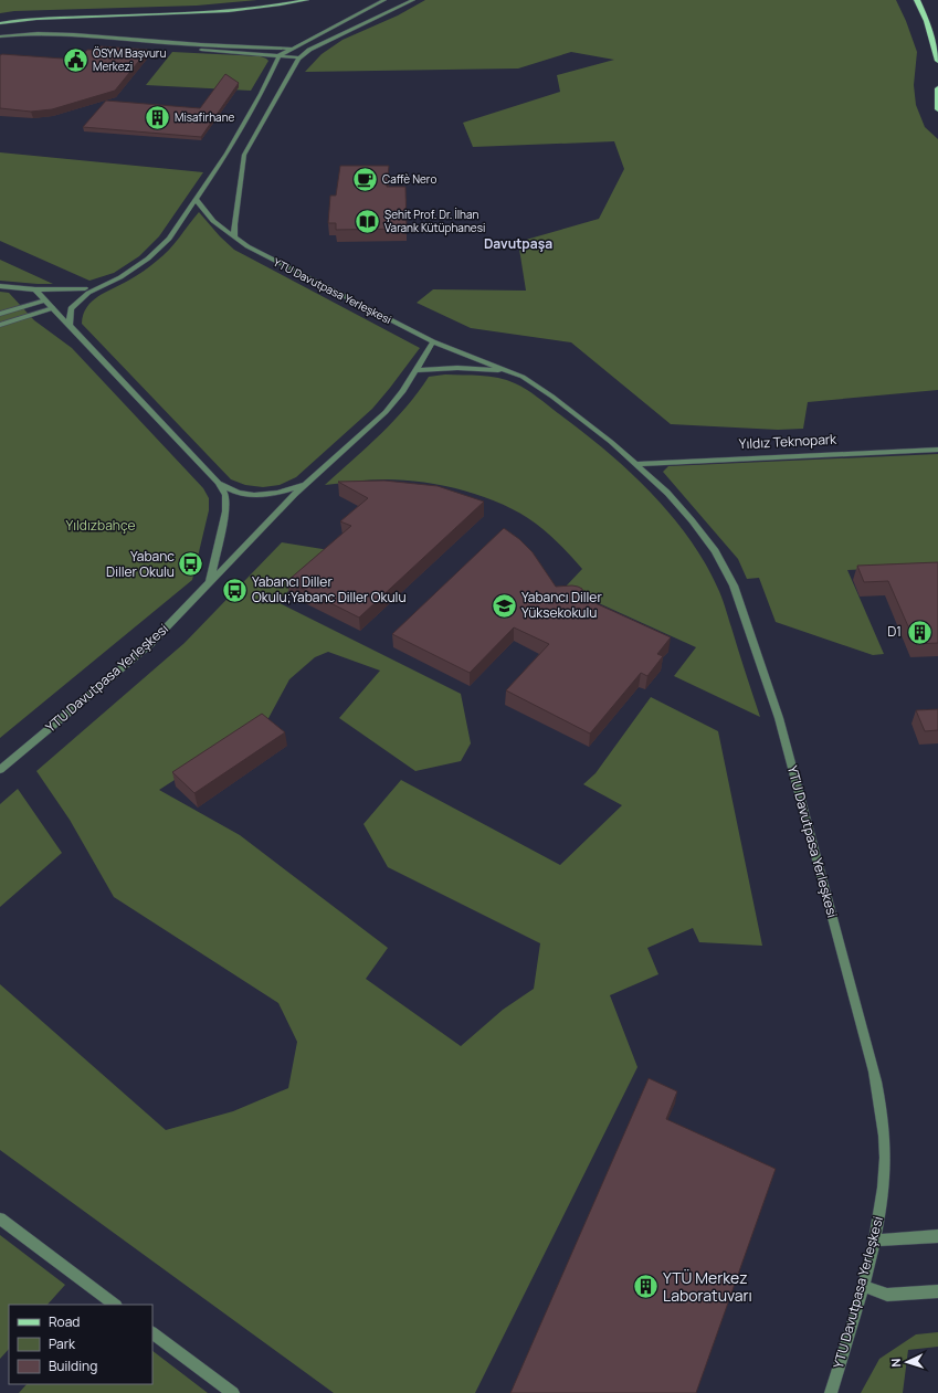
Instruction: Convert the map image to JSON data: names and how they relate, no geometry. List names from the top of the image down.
{
  "streets": {
    "street": ["YTU Davutpasa Yerleşkesi", "Yıldız Teknopark"]
  },
  "crossings": [
    ["YTU Davutpasa Yerleşkesi", "Yıldız Teknopark"]
  ],
  "districts": ["Davutpaşa"],
  "parks": ["Yıldızbahçe"],
  "places": {
    "public building": ["ÖSYM Başvuru Merkezi"],
    "building": ["Misafirhane", "D1", "YTÜ Merkez Laboratuvarı"],
    "cafe": ["Caffè Nero"],
    "library": ["Şehit Prof. Dr. İlhan Varank Kütüphanesi"],
    "bus stop": ["Yabanc Diller Okulu", "Yabancı Diller Okulu;Yabanc Diller Okulu"],
    "school or university": ["Yabancı Diller Yüksekokulu"]
  },
  "legend": ["Road", "Park", "Building"],
  "north": "left"
}
